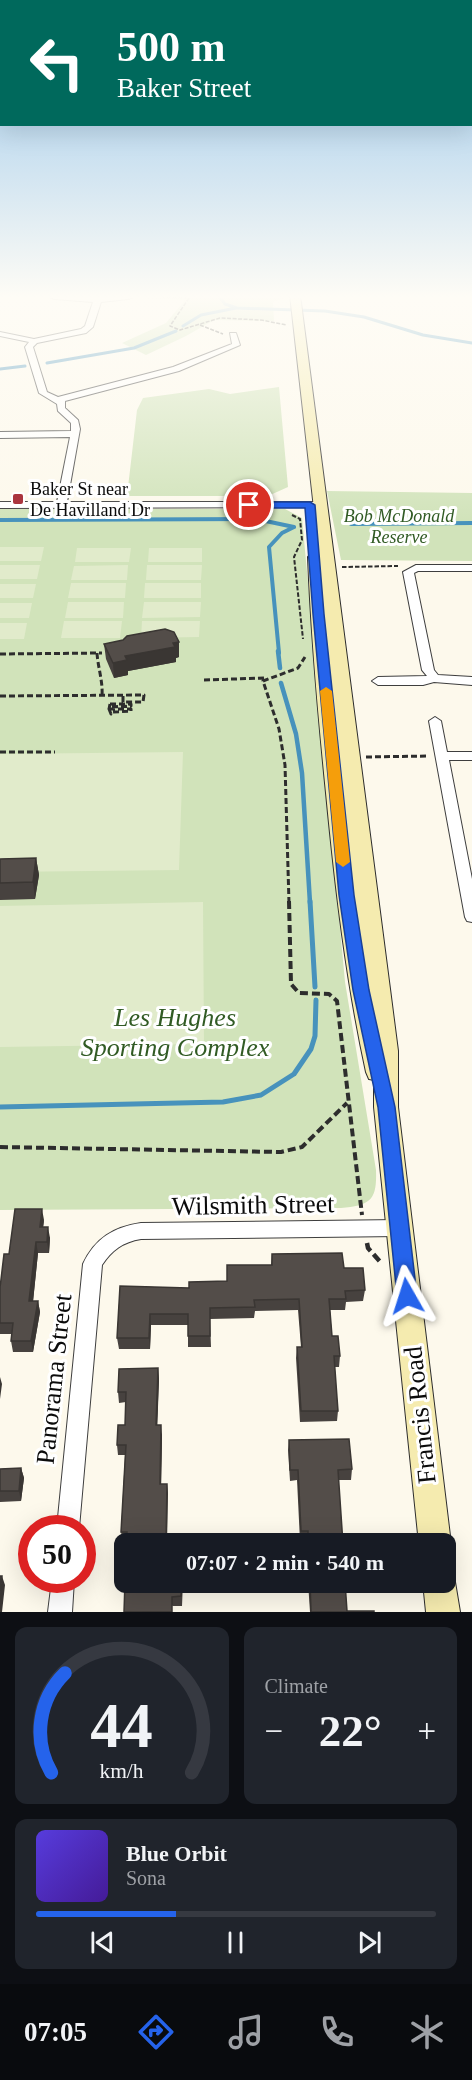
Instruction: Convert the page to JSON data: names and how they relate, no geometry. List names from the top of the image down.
{
  "streets": {
    "main road": ["Francis Road"],
    "street": ["Wilsmith Street", "Panorama Street"]
  },
  "crossings": [
    ["Wilsmith Street", "Panorama Street"],
    ["Wilsmith Street", "Francis Road"]
  ],
  "parks": ["Bob McDonald Reserve", "Les Hughes Sporting Complex"],
  "places": {
    "transit": ["Baker St near De Havilland Dr"]
  },
  "page": {
    "turn": ["500 m", "Baker Street"],
    "limit": "50",
    "trip": "07:07 · 2 min · 540 m",
    "tile": "Climate",
    "heat": ["−", "22°", "+"],
    "song": ["Blue Orbit", "Sona"],
    "tabs": "07:05",
    "gauge": ["44", "km/h"]
  }
}
